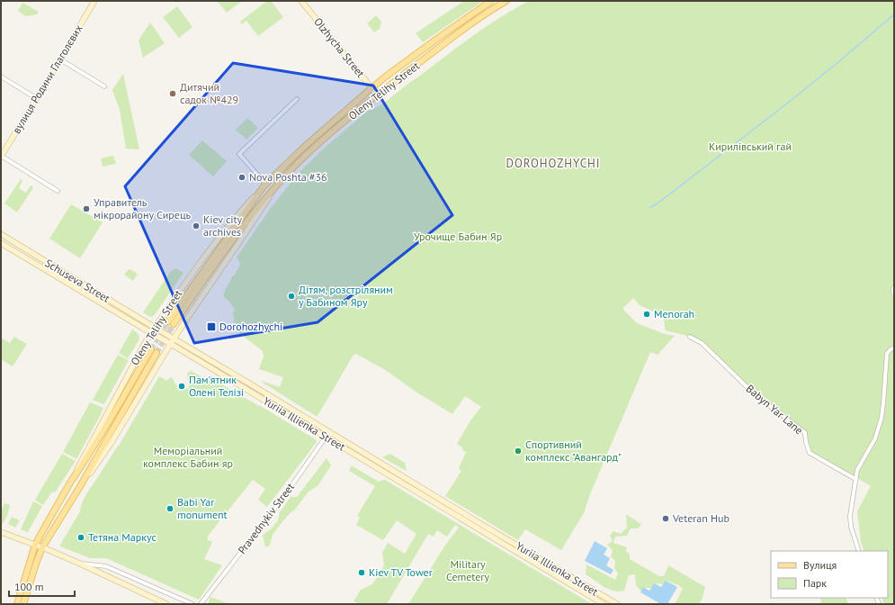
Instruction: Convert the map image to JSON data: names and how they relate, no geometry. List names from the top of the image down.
{
  "streets": {
    "main road": [
      "Olzhycha Street",
      "вулиця Родини Глаголєвих",
      "Oleny Telihy Street",
      "Schuseva Street",
      "Yuriia Illienka Street"
    ],
    "street": ["Babyn Yar Lane", "Pravednykiv Street"]
  },
  "crossings": [
    ["Olzhycha Street", "Oleny Telihy Street"],
    ["Oleny Telihy Street", "Schuseva Street"],
    ["Oleny Telihy Street", "Yuriia Illienka Street"],
    ["Schuseva Street", "Yuriia Illienka Street"],
    ["Yuriia Illienka Street", "Pravednykiv Street"]
  ],
  "districts": ["DOROHOZHYCHI"],
  "parks": [
    "Кирилівський гай",
    "Урочище Бабин Яр",
    "Меморіальний комплекс Бабин яр",
    "Military Cemetery"
  ],
  "places": {
    "other": [
      "Дитячий садок №429",
      "Nova Poshta #36",
      "Управитель мікрорайону Сирець",
      "Kiev city archives",
      "Дітям, розстріляним у Бабином Яру",
      "Menorah",
      "Пам'ятник Олені Телізі",
      "Спортивний комплекс \"Авангард\"",
      "Babi Yar monument",
      "Veteran Hub",
      "Тетяна Маркус",
      "Kiev TV Tower"
    ],
    "transit": ["Dorohozhychi"]
  },
  "legend": ["Вулиця", "Парк"],
  "scale_bar": "100 m"
}
